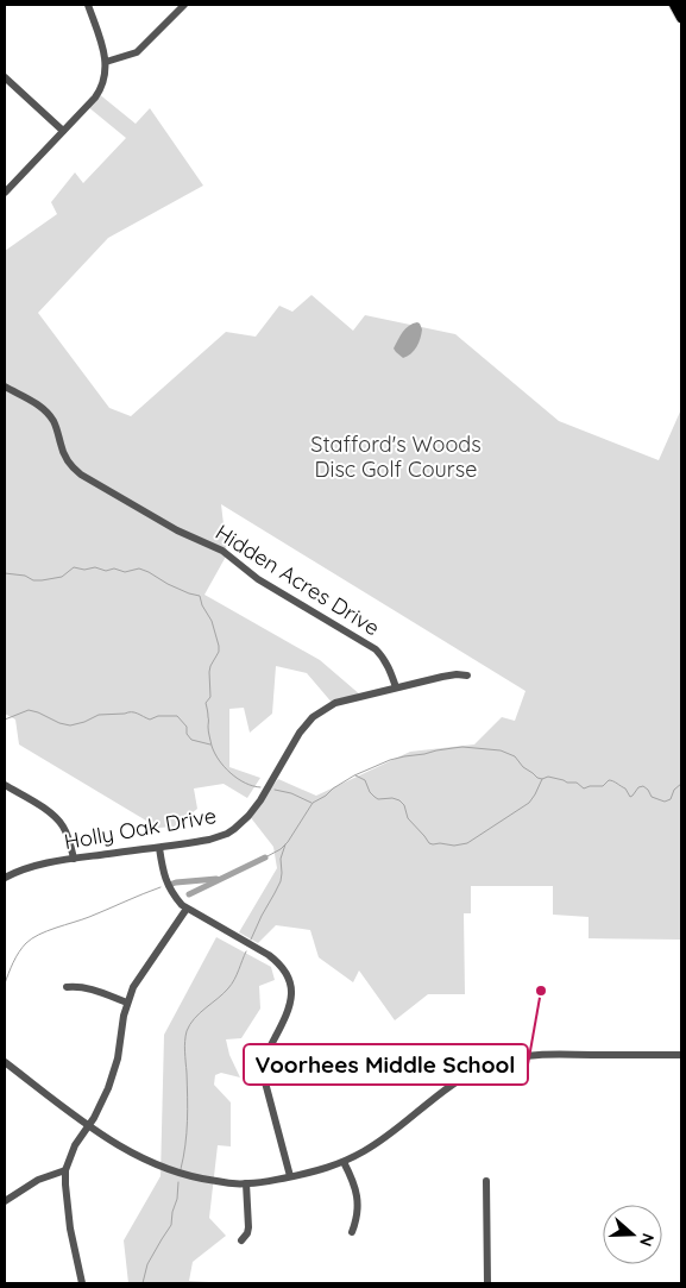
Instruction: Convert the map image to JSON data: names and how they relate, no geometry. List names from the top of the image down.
{
  "streets": {
    "street": ["Hidden Acres Drive", "Holly Oak Drive"]
  },
  "crossings": [
    ["Hidden Acres Drive", "Holly Oak Drive"]
  ],
  "parks": ["Stafford's Woods Disc Golf Course"],
  "places": ["Voorhees Middle School"],
  "north": "right"
}
